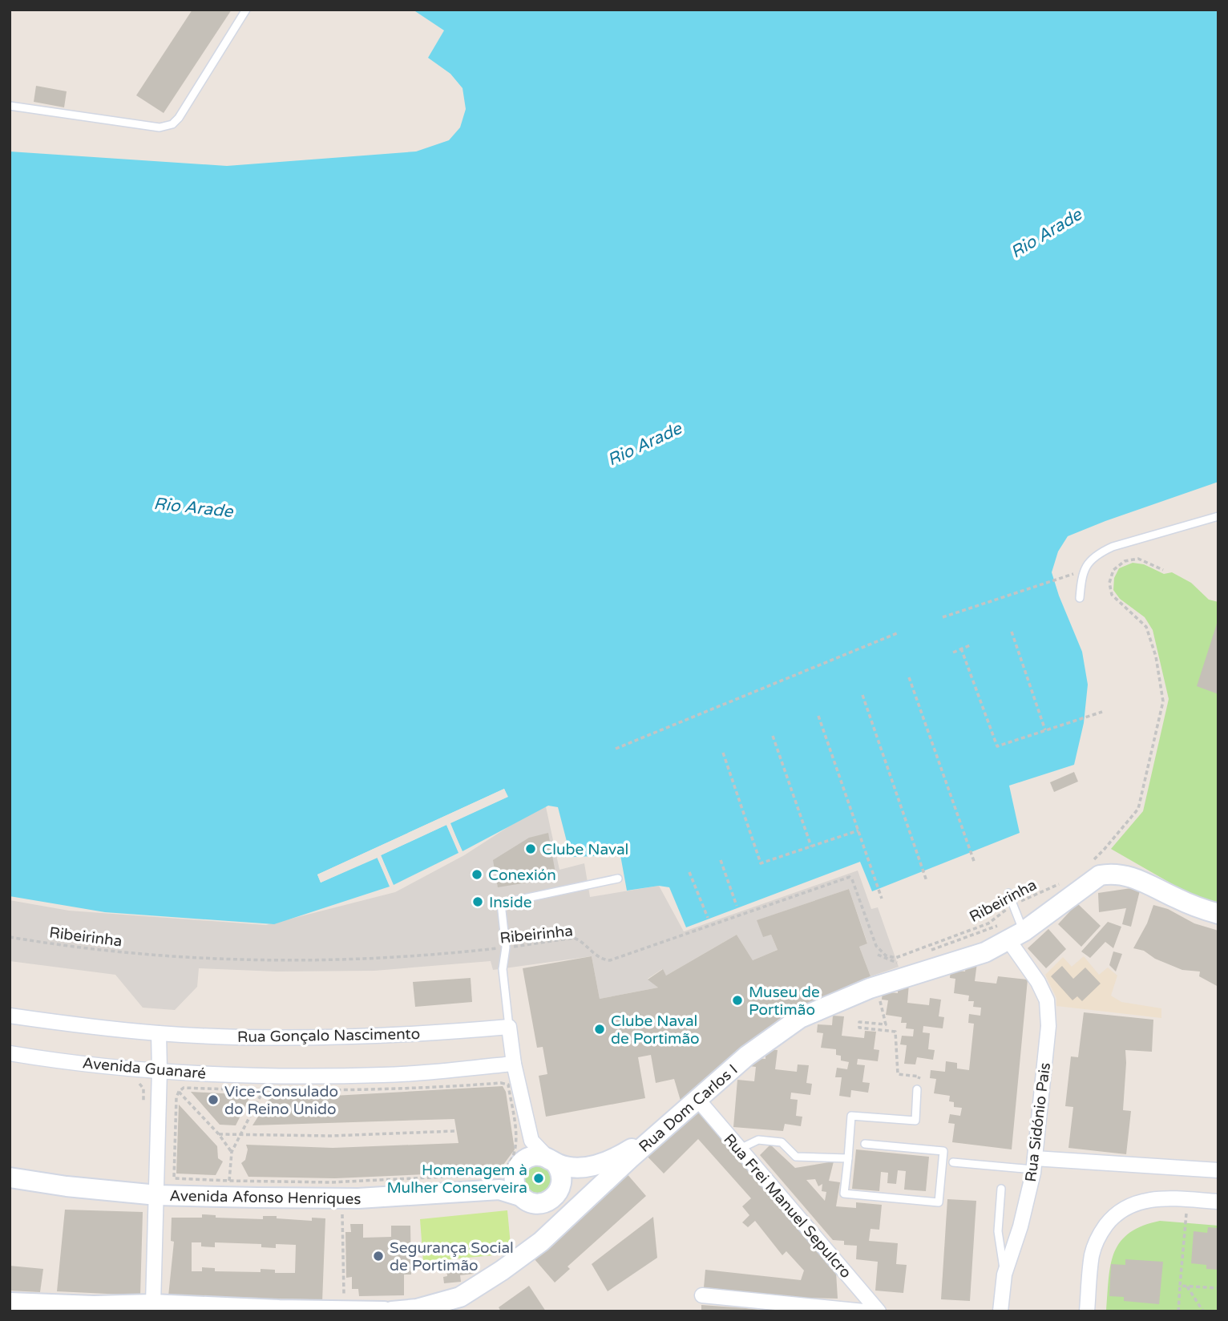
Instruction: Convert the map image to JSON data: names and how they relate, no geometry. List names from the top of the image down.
{
  "streets": {
    "street": [
      "Rua Gonçalo Nascimento",
      "Avenida Guanaré",
      "Rua Dom Carlos I",
      "Rua Sidónio Pais",
      "Avenida Afonso Henriques",
      "Rua Frei Manuel Sepulcro"
    ],
    "path": ["Ribeirinha"]
  },
  "crossings": [
    ["Rua Dom Carlos I", "Rua Sidónio Pais"],
    ["Rua Dom Carlos I", "Rua Frei Manuel Sepulcro"]
  ],
  "water": ["Rio Arade"],
  "places": [
    "Clube Naval",
    "Conexión",
    "Inside",
    "Museu de Portimão",
    "Clube Naval de Portimão",
    "Vice-Consulado do Reino Unido",
    "Homenagem à Mulher Conserveira",
    "Segurança Social de Portimão"
  ]
}
